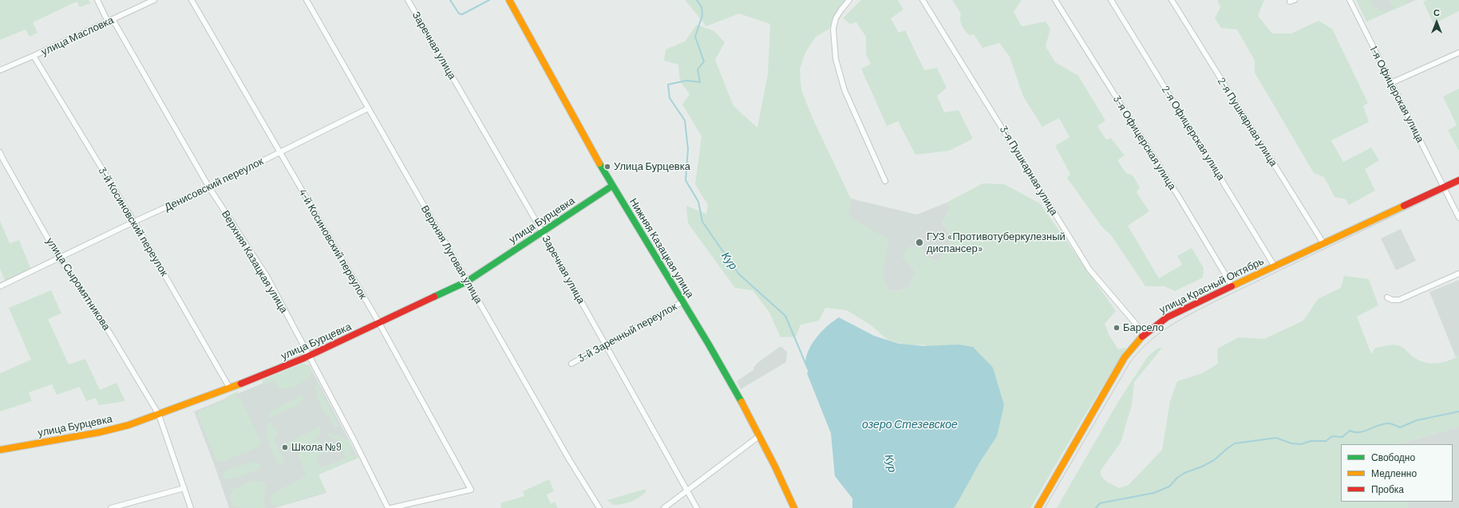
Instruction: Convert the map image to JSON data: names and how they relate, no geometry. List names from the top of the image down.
{
  "streets": {
    "street": [
      "улица Масловка",
      "Заречная улица",
      "1-я Офицерская улица",
      "2-я Пушкарная улица",
      "2-я Офицерская улица",
      "3-я Офицерская улица",
      "3-я Пушкарная улица",
      "Денисовский переулок",
      "улица Бурцевка",
      "3-й Косиновский переулок",
      "4-й Косиновский переулок",
      "Нижняя Казацкая улица",
      "Верхняя Луговая улица",
      "Верхняя Казацкая улица",
      "улица Сыромятникова",
      "улица Красный Октябрь",
      "3-й Заречный переулок"
    ]
  },
  "crossings": [
    ["улица Масловка", "3-й Косиновский переулок"],
    ["улица Масловка", "Верхняя Казацкая улица"],
    ["Заречная улица", "улица Бурцевка"],
    ["Заречная улица", "3-й Заречный переулок"],
    ["1-я Офицерская улица", "улица Красный Октябрь"],
    ["2-я Пушкарная улица", "улица Красный Октябрь"],
    ["2-я Офицерская улица", "улица Красный Октябрь"],
    ["3-я Офицерская улица", "улица Красный Октябрь"],
    ["3-я Пушкарная улица", "улица Красный Октябрь"],
    ["Денисовский переулок", "3-й Косиновский переулок"],
    ["Денисовский переулок", "4-й Косиновский переулок"],
    ["Денисовский переулок", "Верхняя Луговая улица"],
    ["Денисовский переулок", "Верхняя Казацкая улица"],
    ["Денисовский переулок", "улица Сыромятникова"],
    ["улица Бурцевка", "3-й Косиновский переулок"],
    ["улица Бурцевка", "4-й Косиновский переулок"],
    ["улица Бурцевка", "Нижняя Казацкая улица"],
    ["улица Бурцевка", "Верхняя Луговая улица"],
    ["улица Бурцевка", "Верхняя Казацкая улица"],
    ["улица Бурцевка", "улица Сыромятникова"],
    ["Нижняя Казацкая улица", "3-й Заречный переулок"]
  ],
  "water": ["Кур", "озеро Стезевское"],
  "places": [
    "Улица Бурцевка",
    "ГУЗ «Противотуберкулезный диспансер»",
    "Барсело",
    "Школа №9"
  ],
  "legend": ["Свободно", "Медленно", "Пробка"],
  "north": "top"
}
